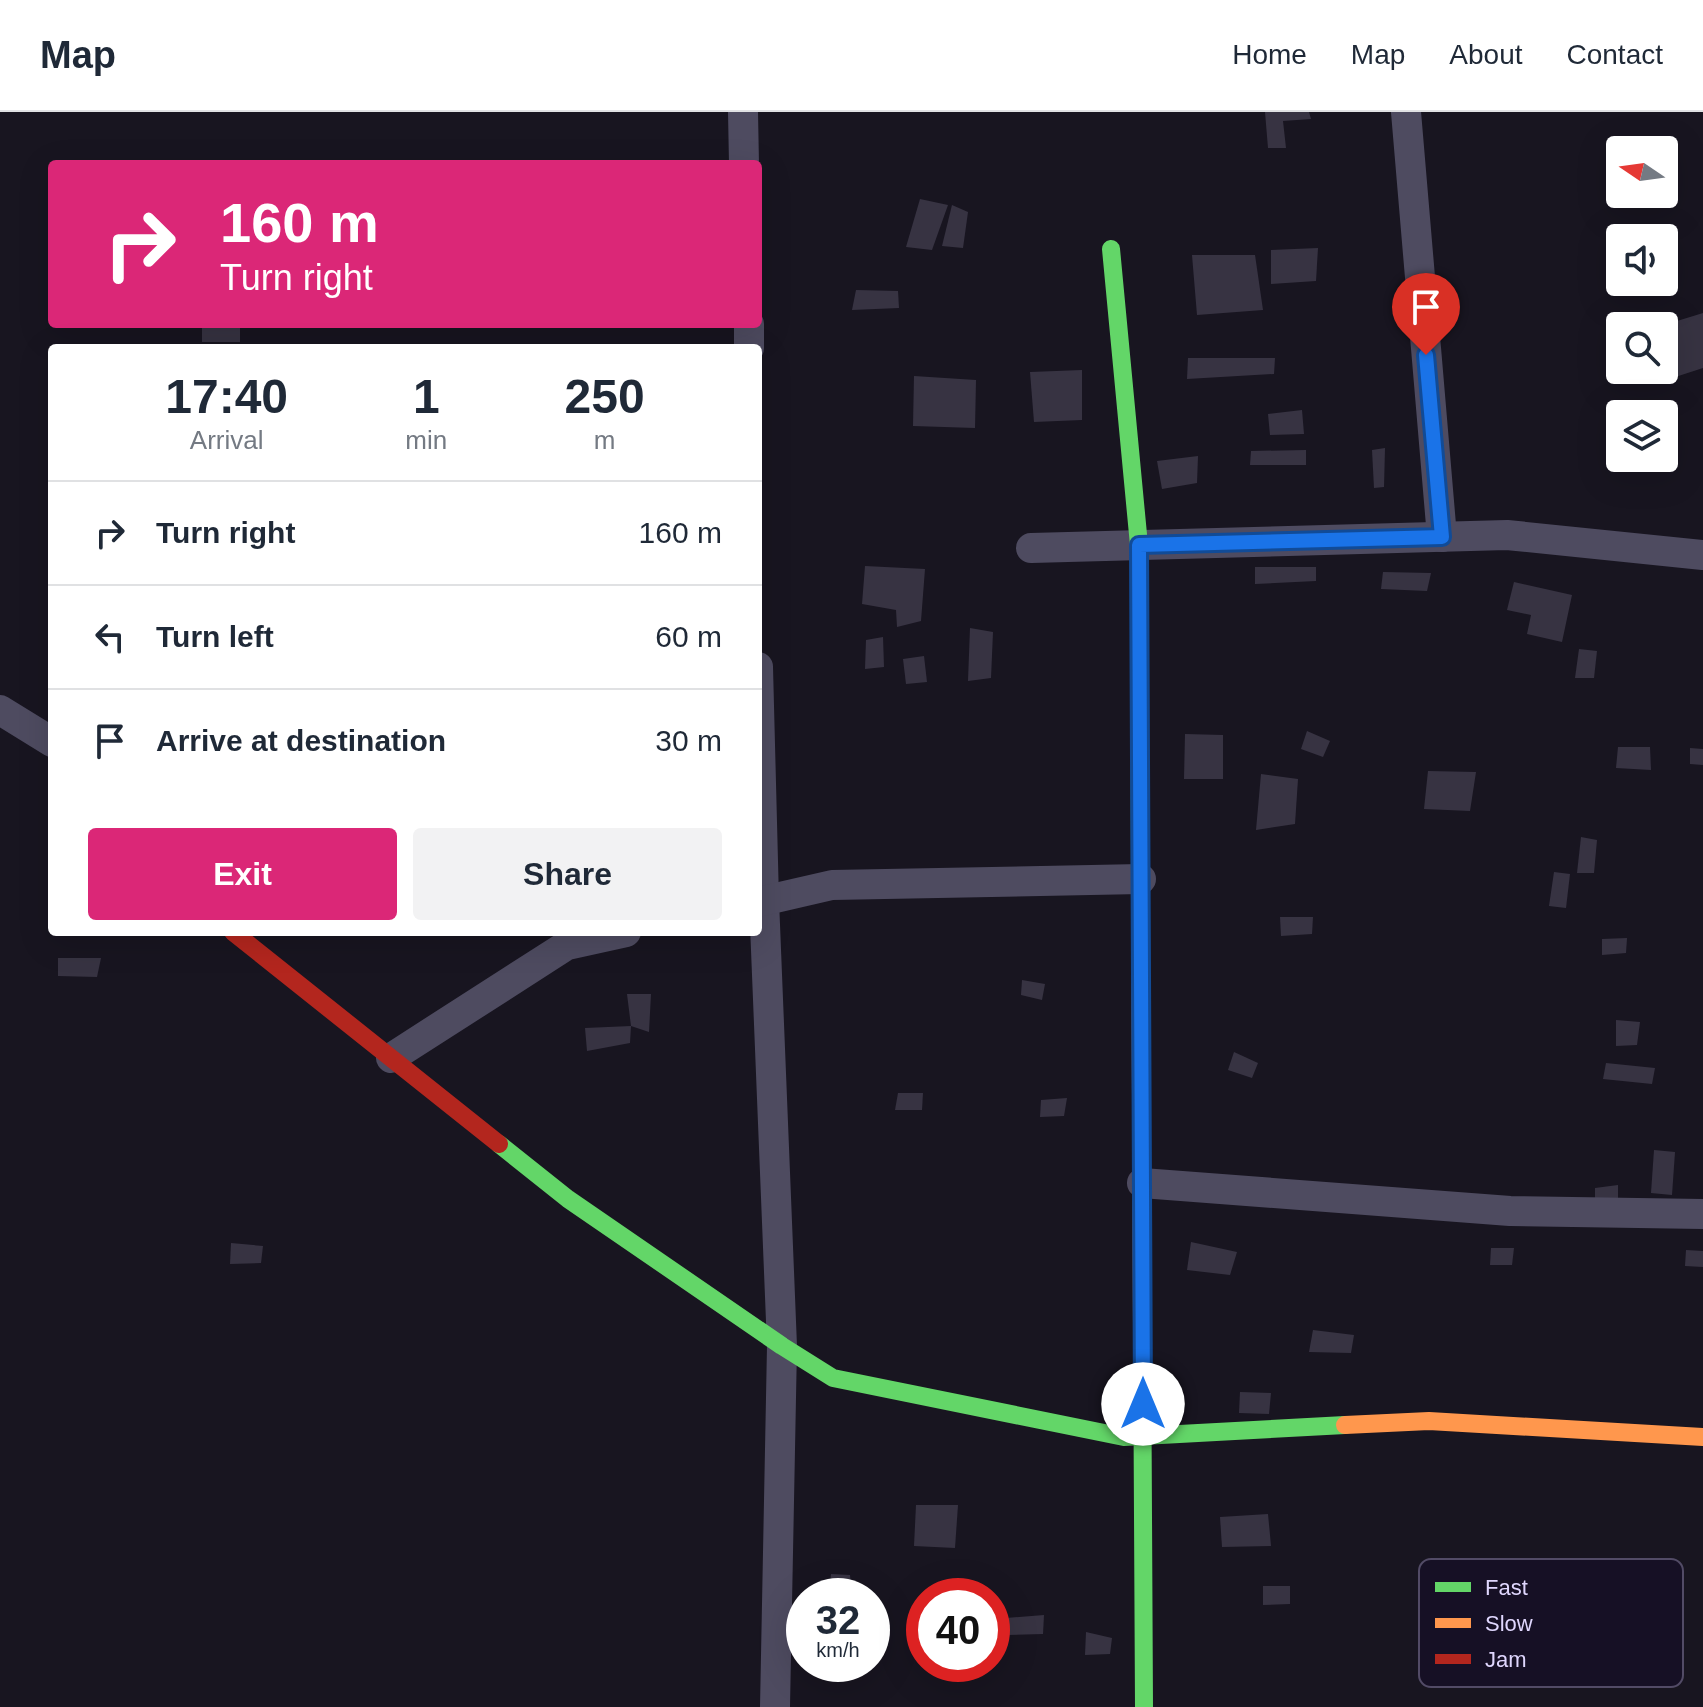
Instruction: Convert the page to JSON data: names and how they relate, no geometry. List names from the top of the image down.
{
  "legend": ["Fast", "Slow", "Jam"],
  "north": "left",
  "page": {
    "header": "Map",
    "nav": [
      "Home",
      "Map",
      "About",
      "Contact"
    ],
    "turn": ["160 m", "Turn right"],
    "eta": [
      "17:40",
      "Arrival",
      "1",
      "min",
      "250",
      "m"
    ],
    "list": [
      {
        "name": "Turn right",
        "value": "160 m"
      },
      {
        "name": "Turn left",
        "value": "60 m"
      },
      {
        "name": "Arrive at destination",
        "value": "30 m"
      }
    ],
    "buttons": ["Exit", "Share"],
    "speed": "32 km/h",
    "limit": "40"
  }
}
